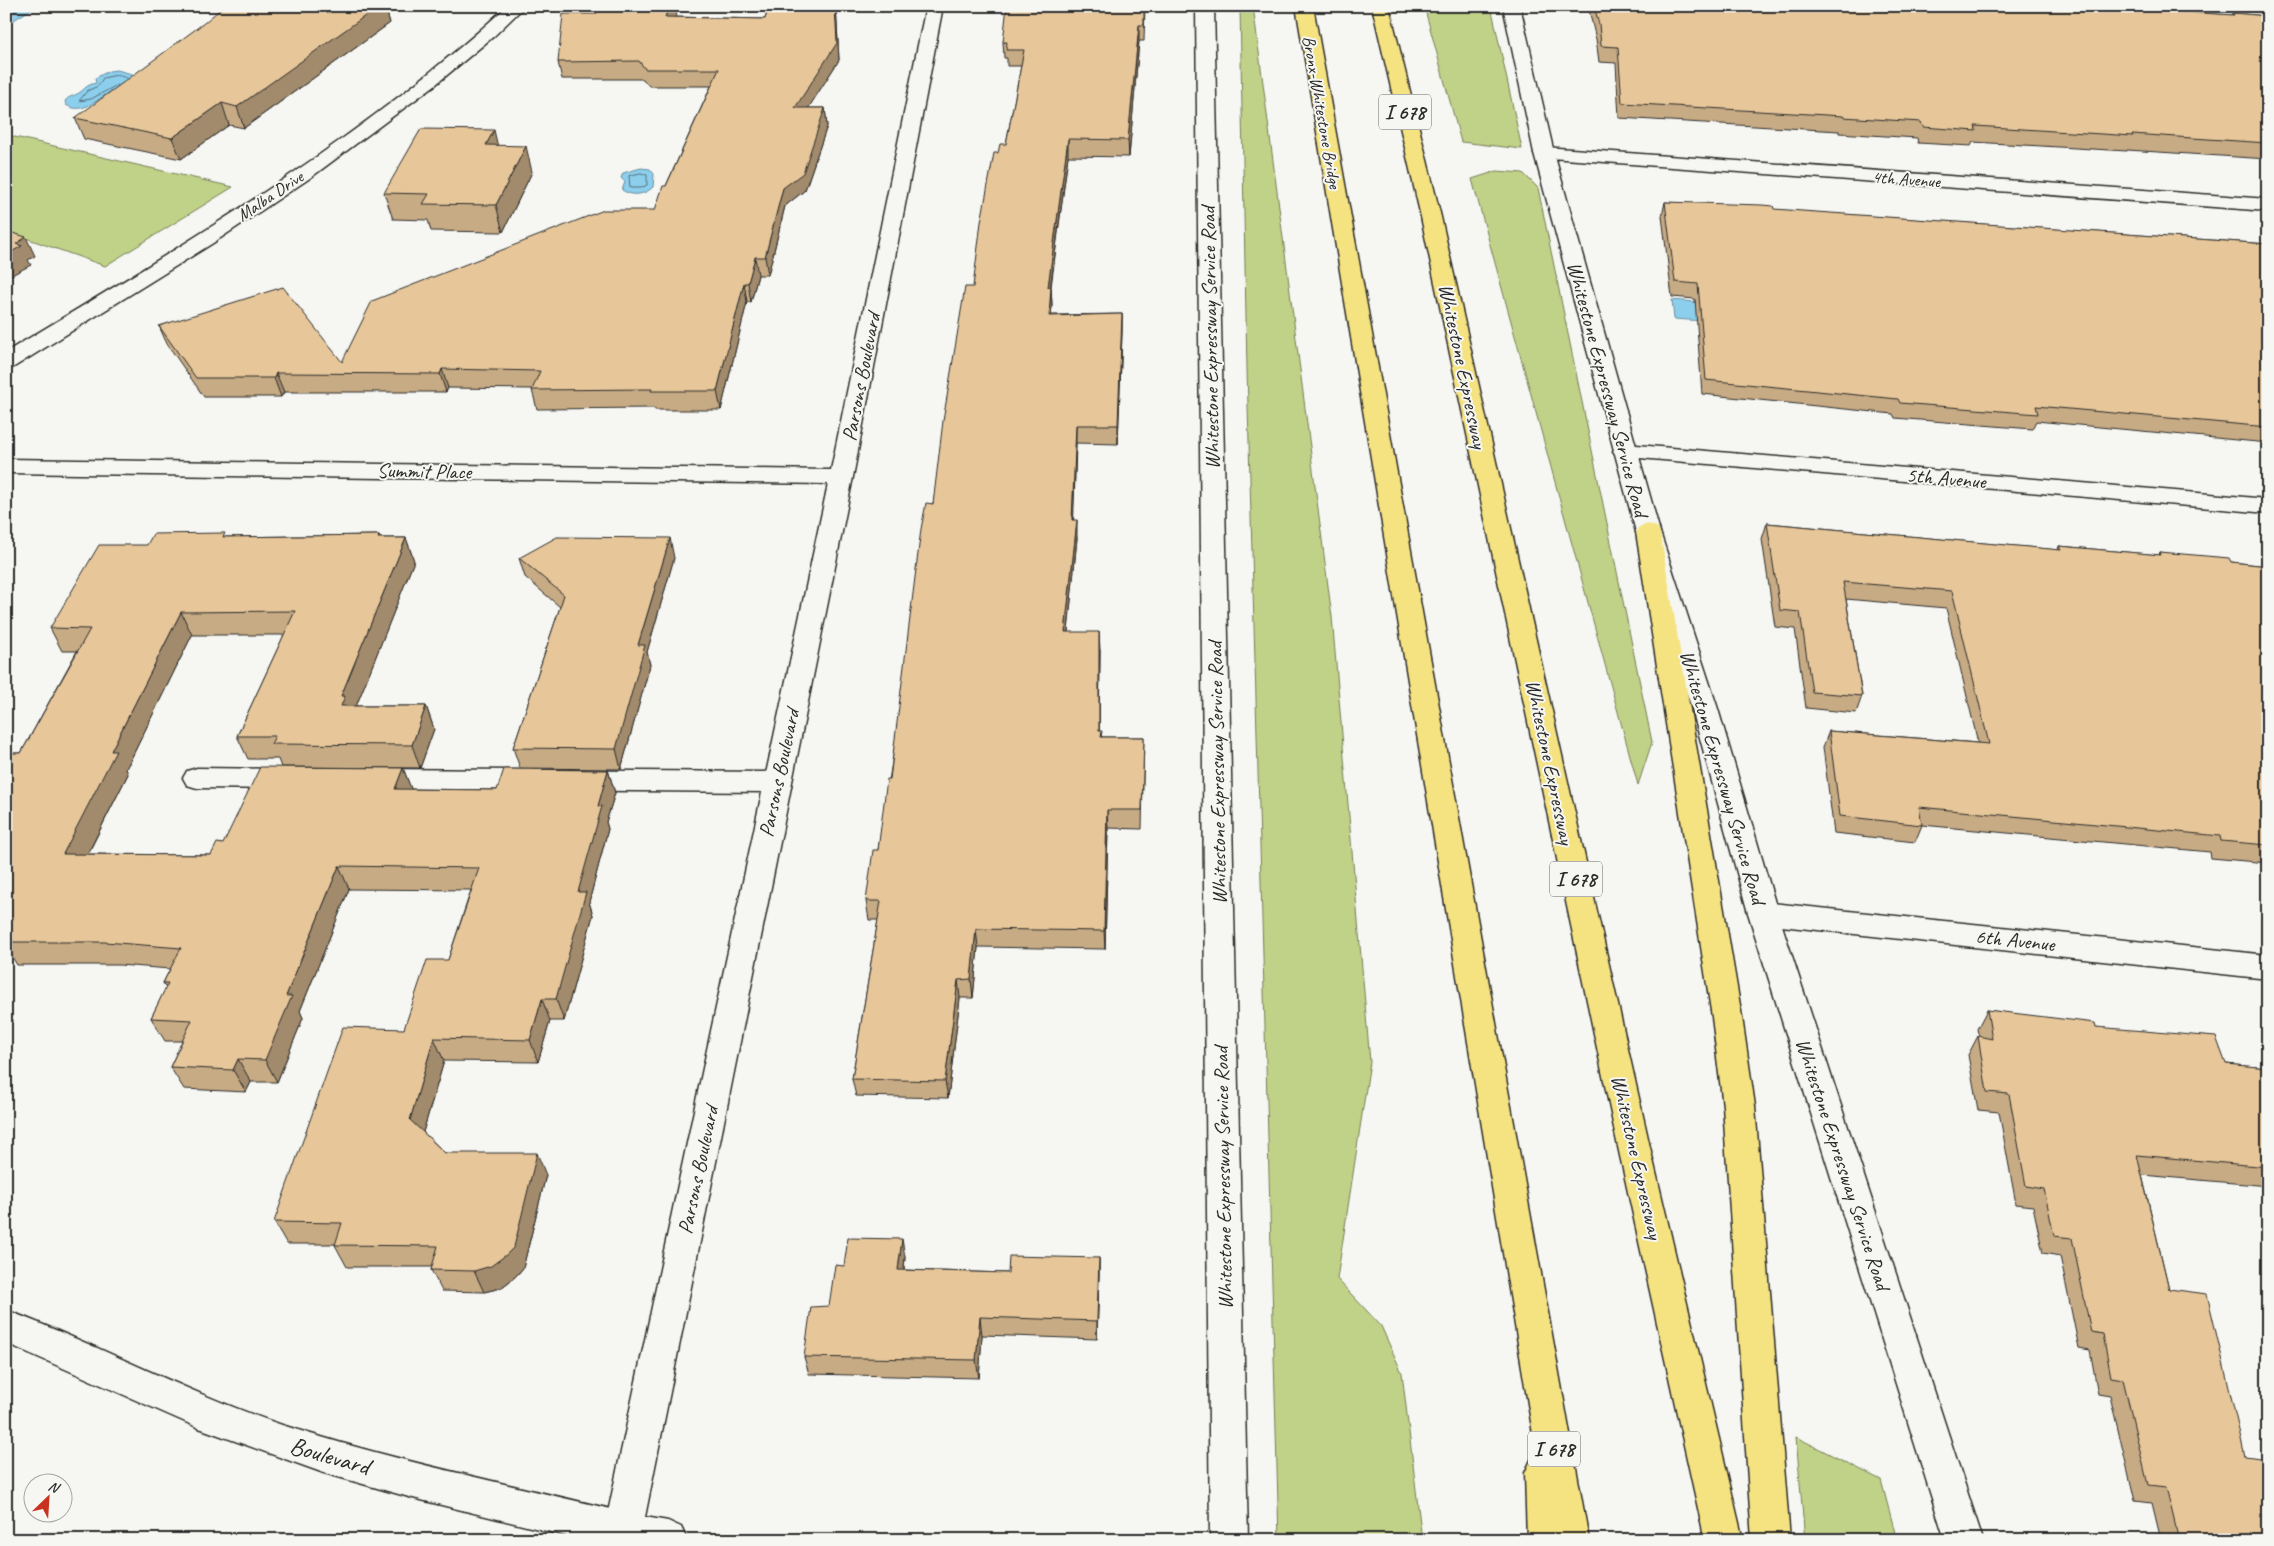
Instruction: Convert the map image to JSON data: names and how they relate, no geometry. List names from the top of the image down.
{
  "streets": {
    "highway": ["Bronx-Whitestone Bridge", "I 678", "Whitestone Expressway"],
    "street": [
      "4th Avenue",
      "Malba Drive",
      "Whitestone Expressway Service Road",
      "Parsons Boulevard",
      "Summit Place",
      "5th Avenue",
      "6th Avenue",
      "Boulevard"
    ]
  },
  "crossings": [
    ["Bronx-Whitestone Bridge", "I 678"],
    ["4th Avenue", "Whitestone Expressway Service Road"],
    ["Whitestone Expressway Service Road", "5th Avenue"],
    ["Whitestone Expressway Service Road", "6th Avenue"],
    ["Parsons Boulevard", "Summit Place"],
    ["Parsons Boulevard", "Boulevard"]
  ],
  "north": "top right"
}
